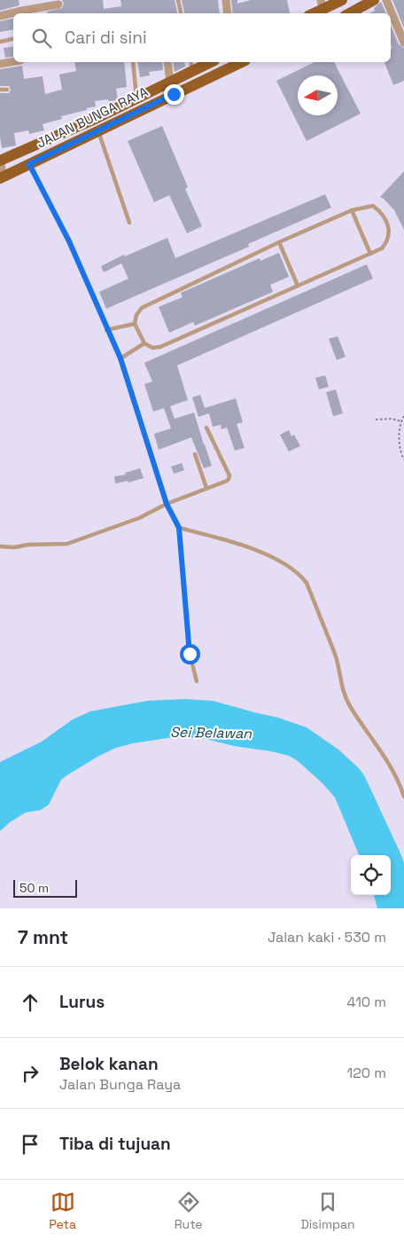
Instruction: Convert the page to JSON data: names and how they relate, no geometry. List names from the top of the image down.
{
  "streets": {
    "main road": ["JALAN BUNGA RAYA"]
  },
  "water": ["Sei Belawan"],
  "scale_bar": "50 m",
  "north": "left",
  "page": {
    "search": "Cari di sini",
    "scale": "50 m",
    "heading": ["7 mnt", "Jalan kaki · 530 m"],
    "list": [
      ["Lurus", "410 m"],
      ["Belok kanan", "Jalan Bunga Raya", "120 m"],
      "Tiba di tujuan"
    ],
    "nav": ["Peta", "Rute", "Disimpan"]
  }
}
